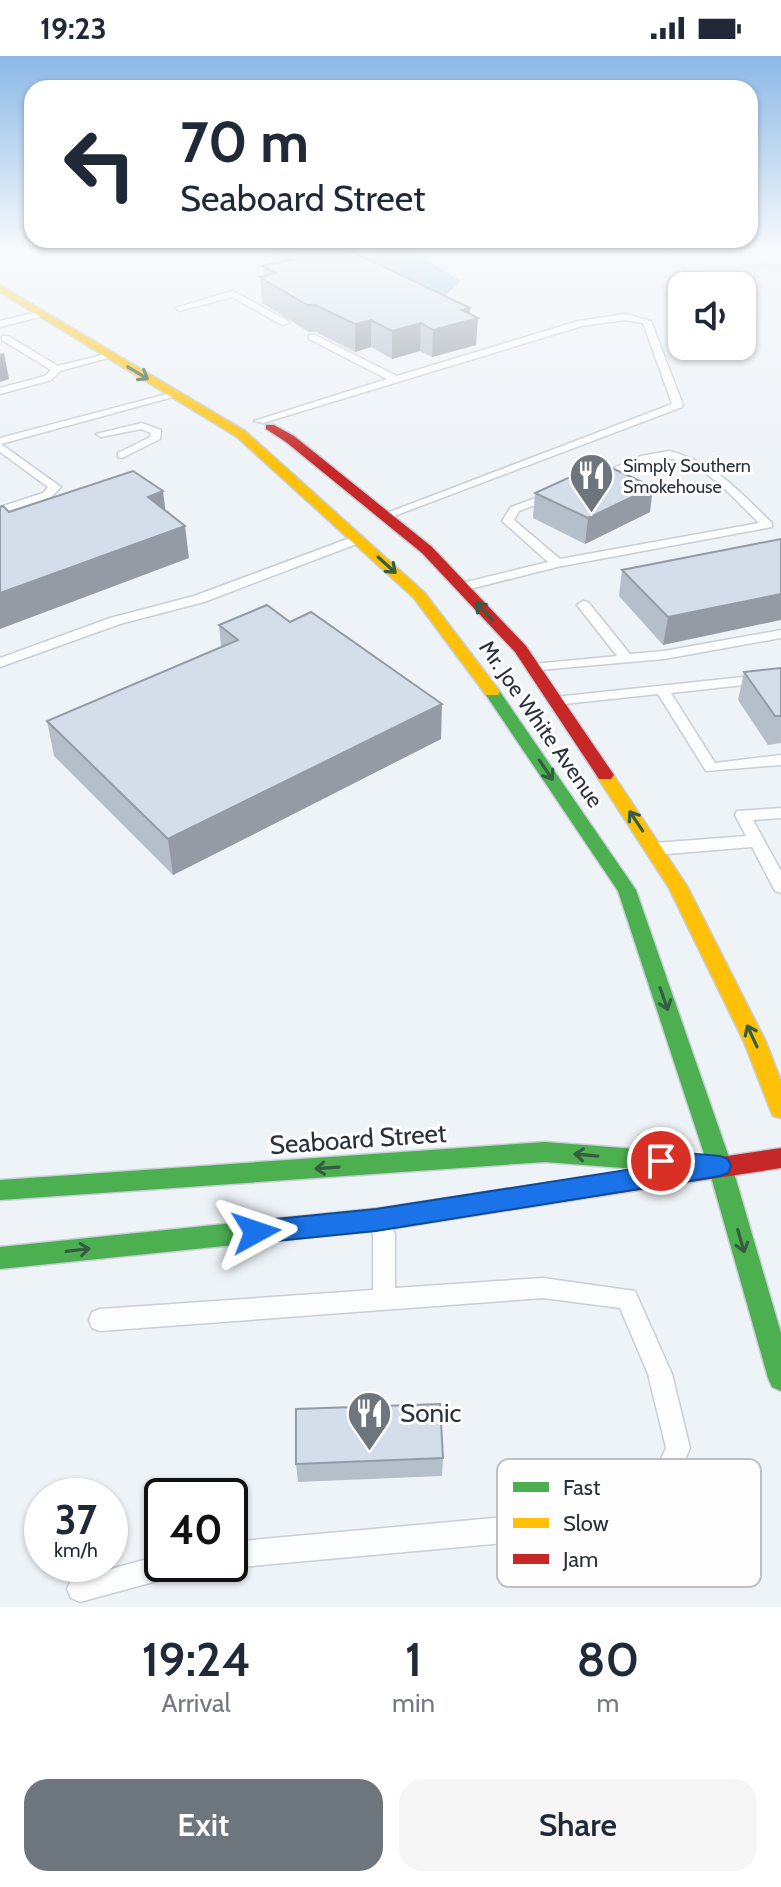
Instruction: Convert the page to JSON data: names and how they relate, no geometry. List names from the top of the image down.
{
  "streets": {
    "main road": ["Mr. Joe White Avenue", "Seaboard Street"]
  },
  "crossings": [
    ["Mr. Joe White Avenue", "Seaboard Street"]
  ],
  "places": {
    "restaurant": ["Simply Southern Smokehouse", "Sonic"]
  },
  "legend": ["Fast", "Slow", "Jam"],
  "page": {
    "status": "19:23",
    "turn": ["70 m", "Seaboard Street"],
    "speed": "37 km/h",
    "limit": "40",
    "eta": [
      "19:24",
      "Arrival",
      "1",
      "min",
      "80",
      "m"
    ],
    "buttons": ["Exit", "Share"]
  }
}
